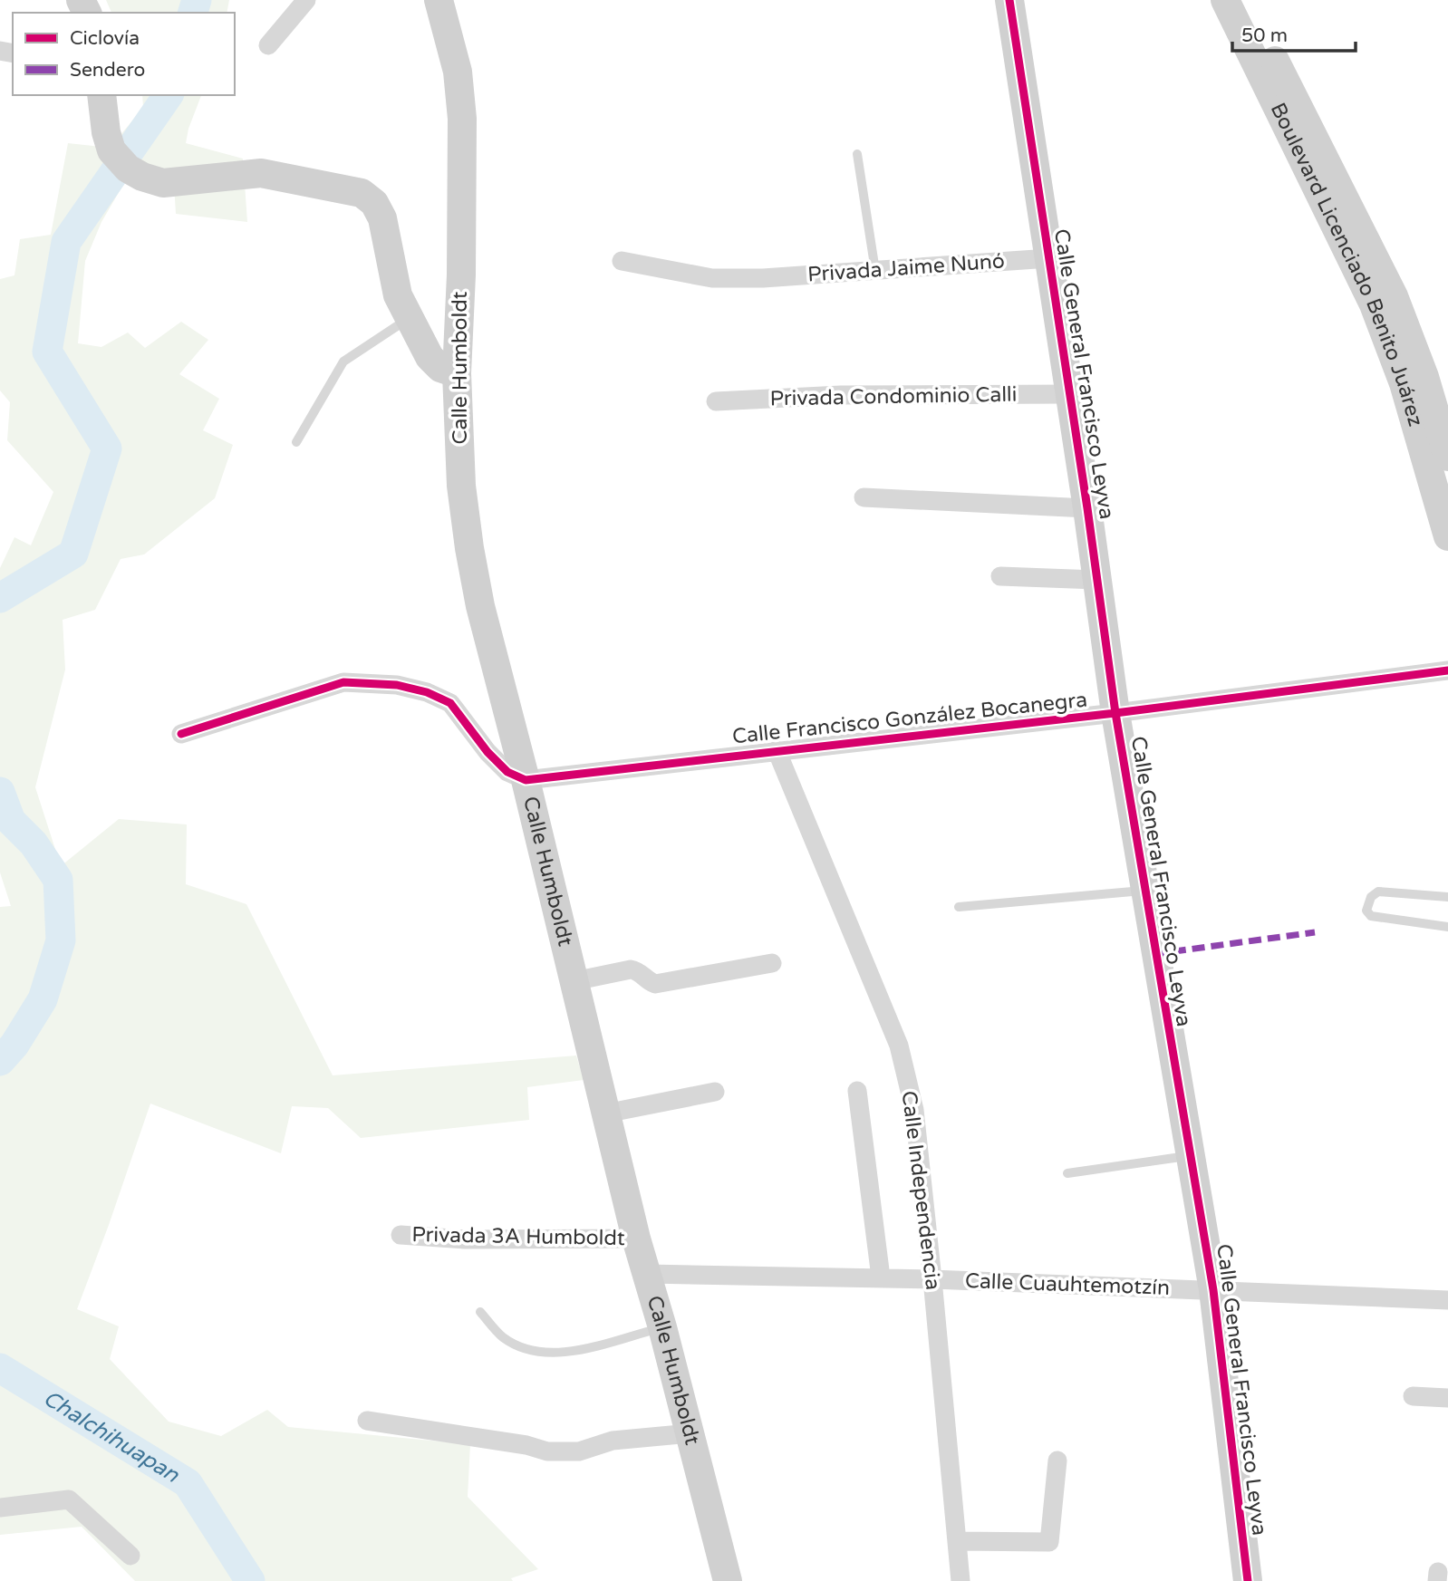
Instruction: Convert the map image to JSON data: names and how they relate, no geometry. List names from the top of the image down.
{
  "streets": {
    "street": [
      "Boulevard Licenciado Benito Juárez",
      "Privada Jaime Nunó",
      "Calle Humboldt",
      "Calle General Francisco Leyva",
      "Privada Condominio Calli",
      "Calle Francisco González Bocanegra",
      "Calle Independencia",
      "Privada 3A Humboldt",
      "Calle Cuauhtemotzín"
    ]
  },
  "crossings": [
    ["Privada Jaime Nunó", "Calle General Francisco Leyva"],
    ["Calle Humboldt", "Calle Francisco González Bocanegra"],
    ["Calle Humboldt", "Privada 3A Humboldt"],
    ["Calle Humboldt", "Calle Cuauhtemotzín"],
    ["Calle General Francisco Leyva", "Privada Condominio Calli"],
    ["Calle General Francisco Leyva", "Calle Francisco González Bocanegra"],
    ["Calle General Francisco Leyva", "Calle Cuauhtemotzín"],
    ["Calle Francisco González Bocanegra", "Calle Independencia"],
    ["Calle Independencia", "Calle Cuauhtemotzín"]
  ],
  "water": ["Chalchihuapan"],
  "legend": ["Ciclovía", "Sendero"],
  "scale_bar": "50 m"
}
